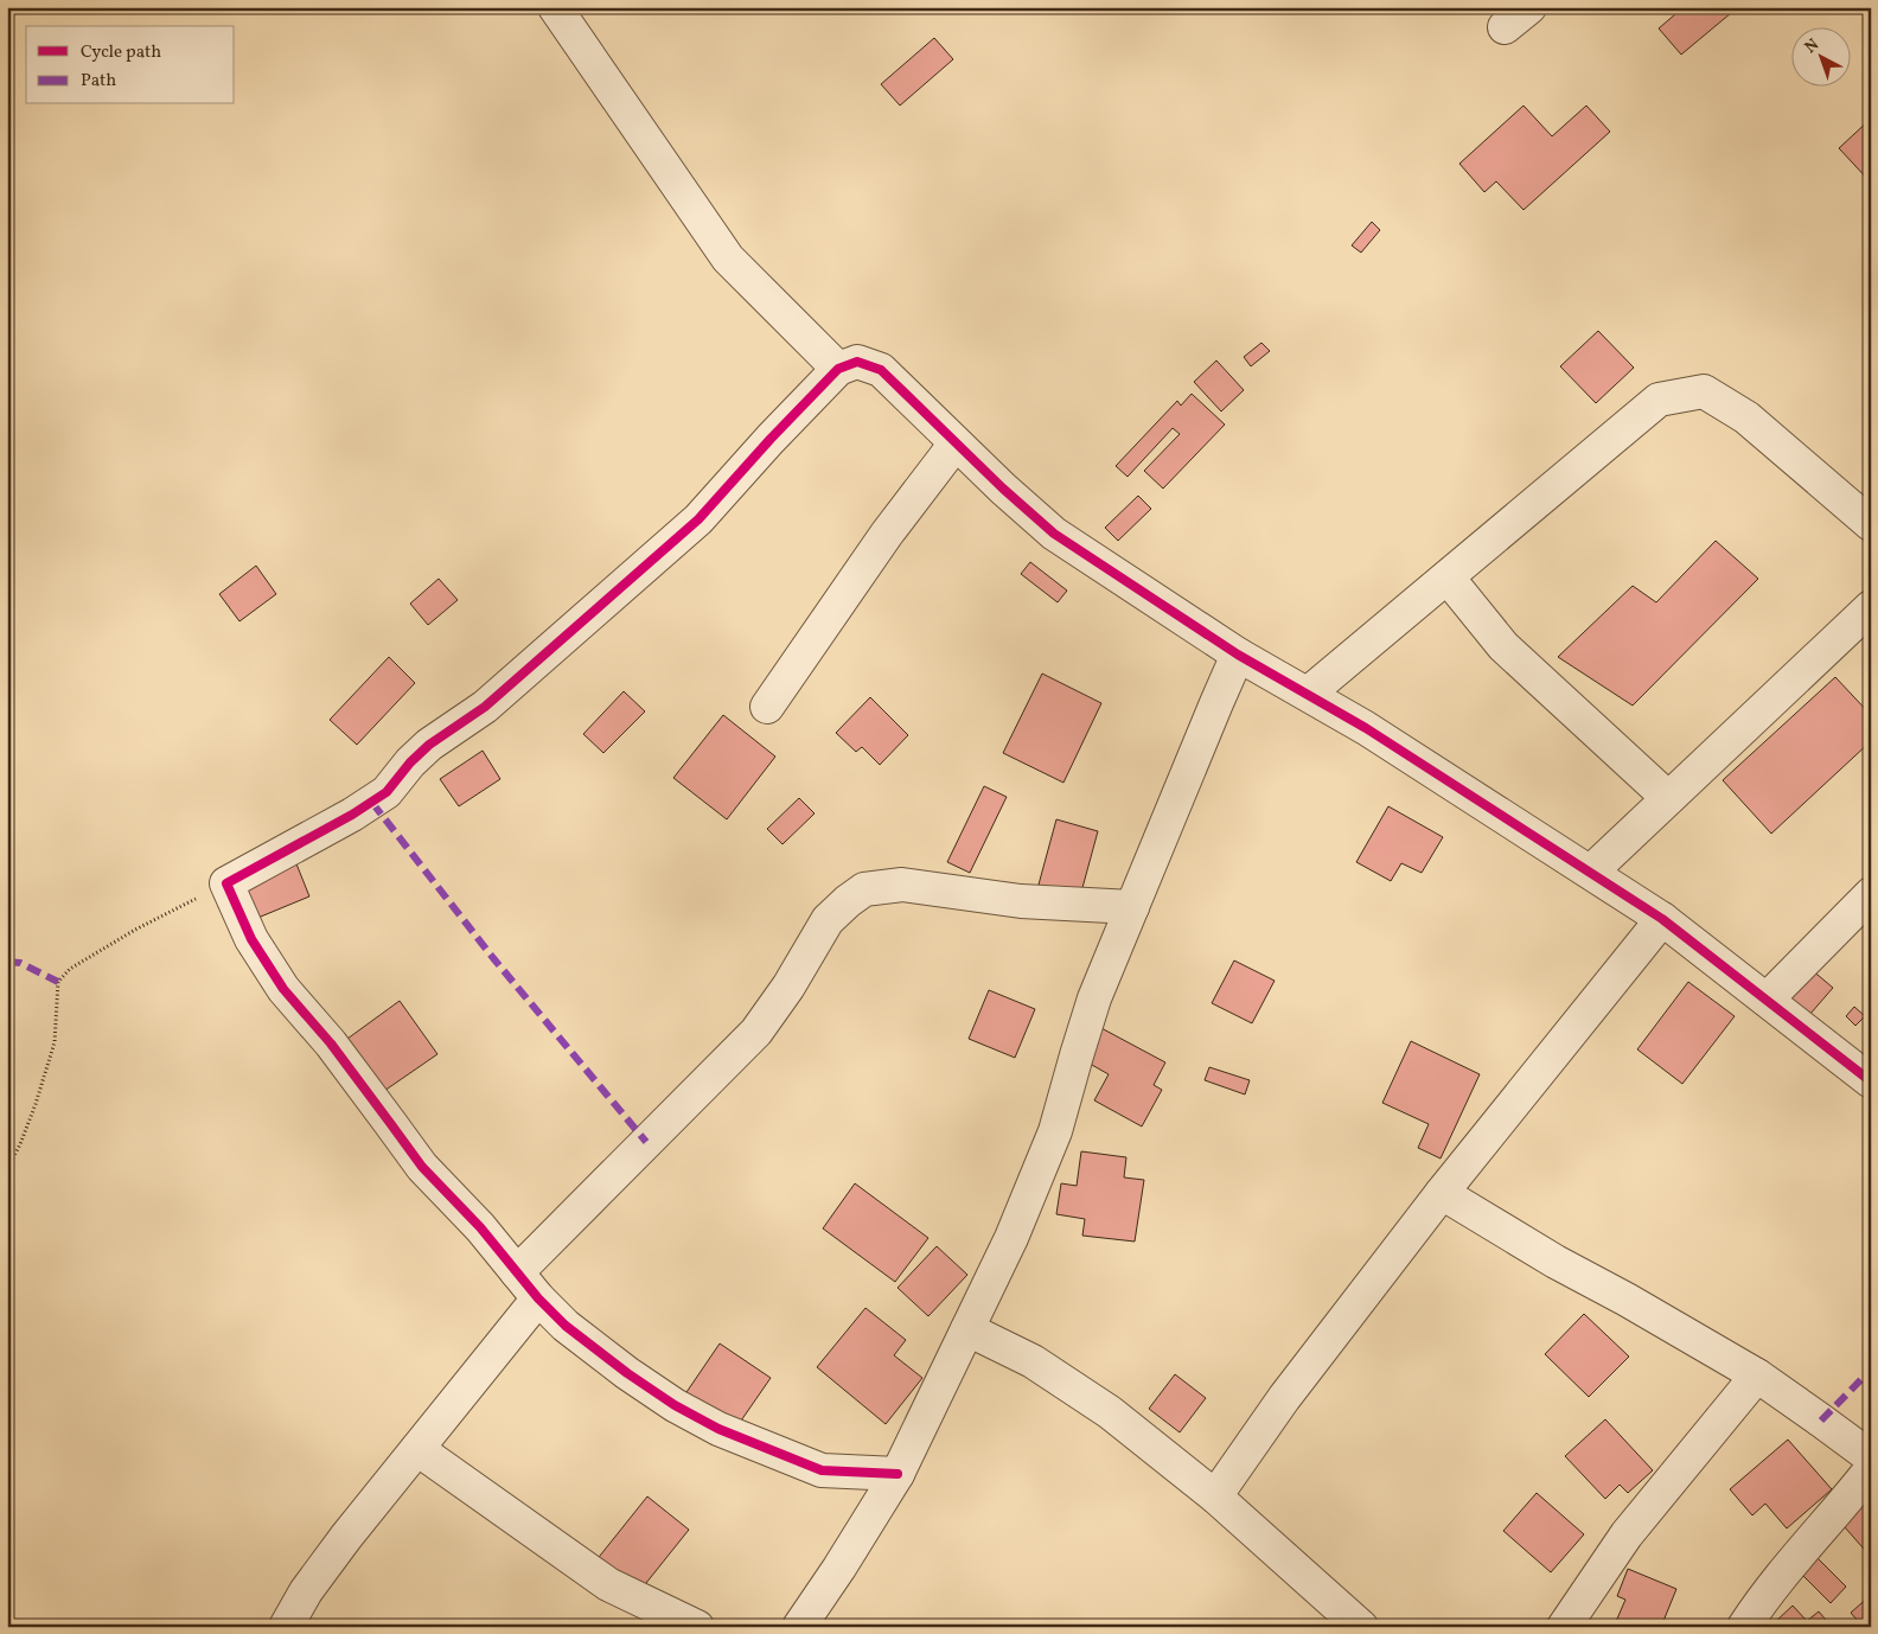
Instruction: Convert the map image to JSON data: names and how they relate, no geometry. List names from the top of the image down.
{
  "legend": ["Cycle path", "Path"],
  "north": "top left"
}
